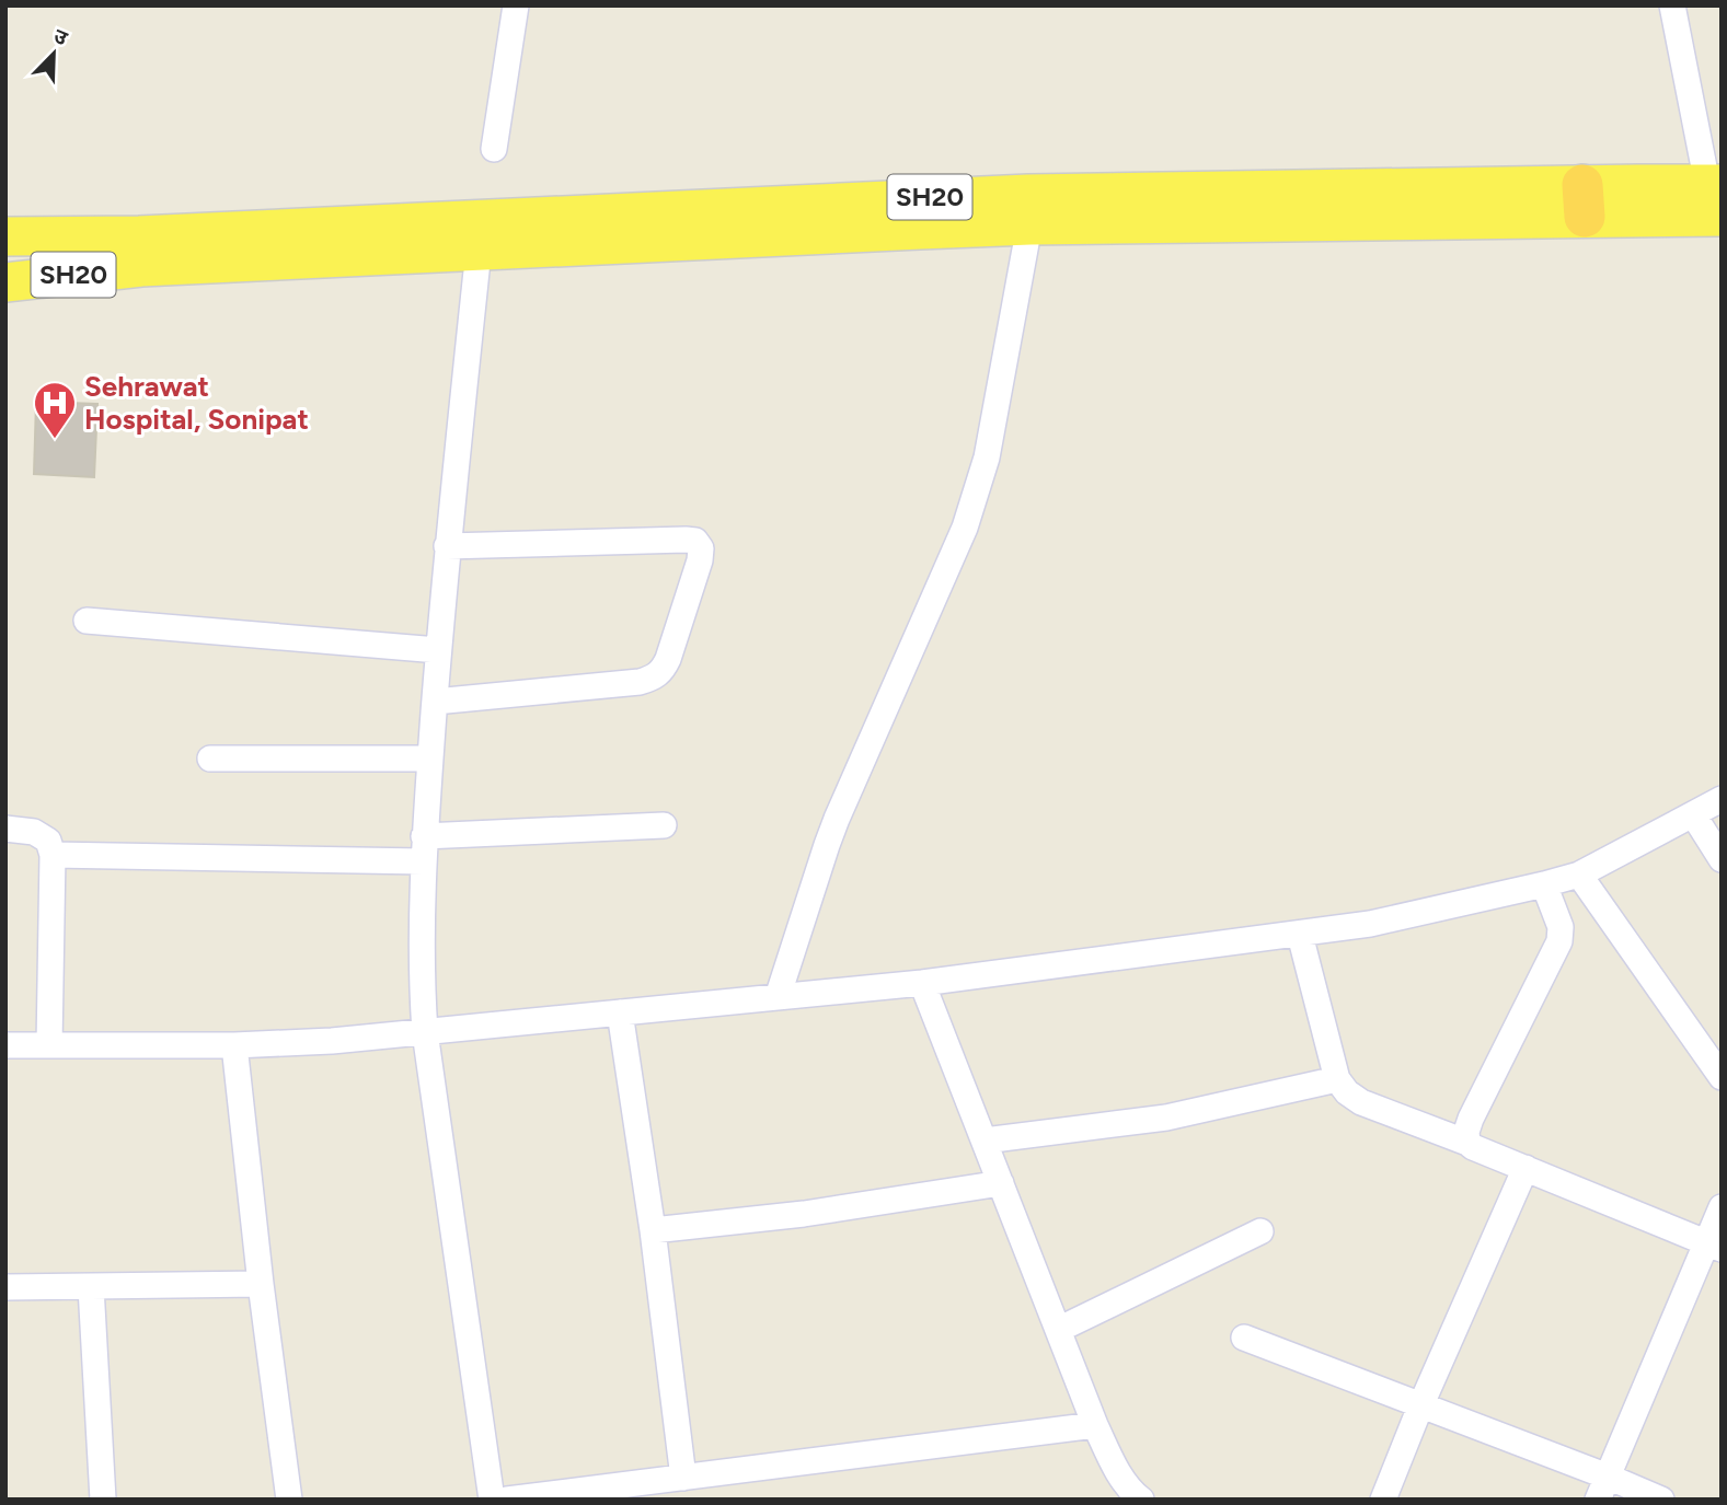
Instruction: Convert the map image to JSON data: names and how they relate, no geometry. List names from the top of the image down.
{
  "streets": {
    "main road": ["SH20"]
  },
  "places": {
    "hospital": ["Sehrawat Hospital, Sonipat"]
  },
  "north": "top right"
}
